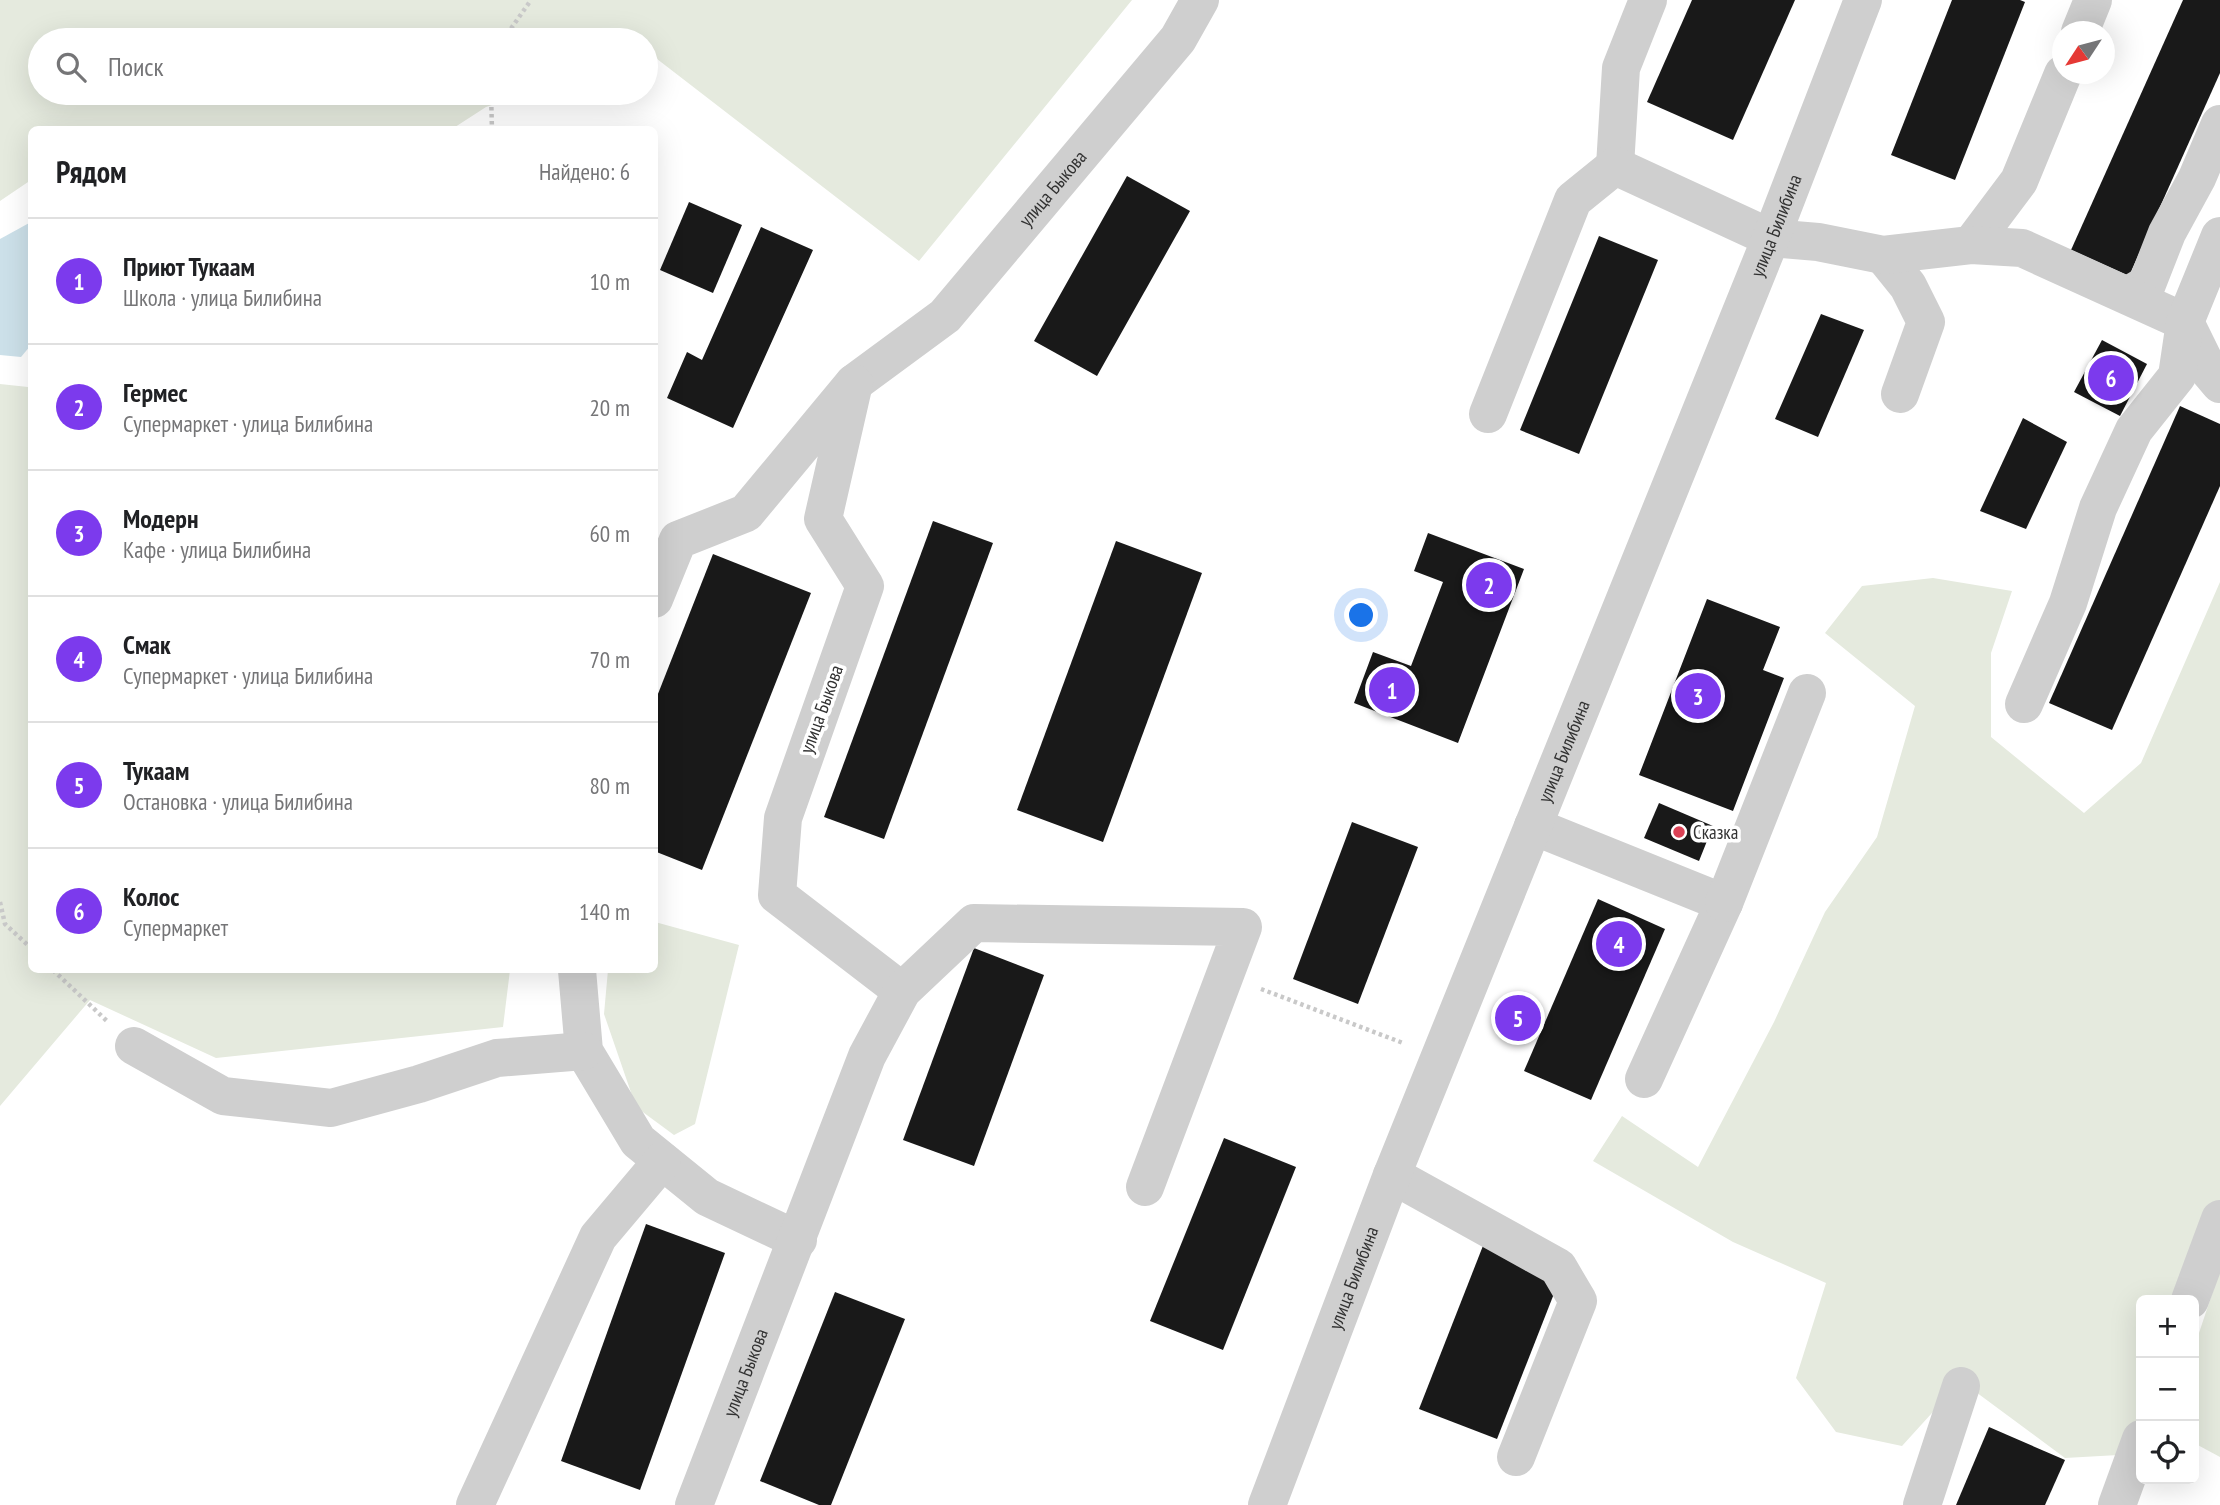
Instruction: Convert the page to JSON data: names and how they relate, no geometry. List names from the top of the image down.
{
  "streets": {
    "street": ["улица Быкова", "улица Билибина"]
  },
  "places": ["Сказка"],
  "north": "bottom left",
  "page": {
    "search": "Поиск",
    "heading": ["Рядом", "Найдено: 6"],
    "list": [
      {
        "mark": "1",
        "name": "Приют Тукаам",
        "note": "Школа · улица Билибина",
        "value": "10 m"
      },
      {
        "mark": "2",
        "name": "Гермес",
        "note": "Супермаркет · улица Билибина",
        "value": "20 m"
      },
      {
        "mark": "3",
        "name": "Модерн",
        "note": "Кафе · улица Билибина",
        "value": "60 m"
      },
      {
        "mark": "4",
        "name": "Смак",
        "note": "Супермаркет · улица Билибина",
        "value": "70 m"
      },
      {
        "mark": "5",
        "name": "Тукаам",
        "note": "Остановка · улица Билибина",
        "value": "80 m"
      },
      {
        "mark": "6",
        "name": "Колос",
        "note": "Супермаркет",
        "value": "140 m"
      }
    ],
    "pins": [
      "6",
      "2",
      "1",
      "3",
      "4",
      "5"
    ],
    "map_buttons": ["+", "−"]
  }
}
